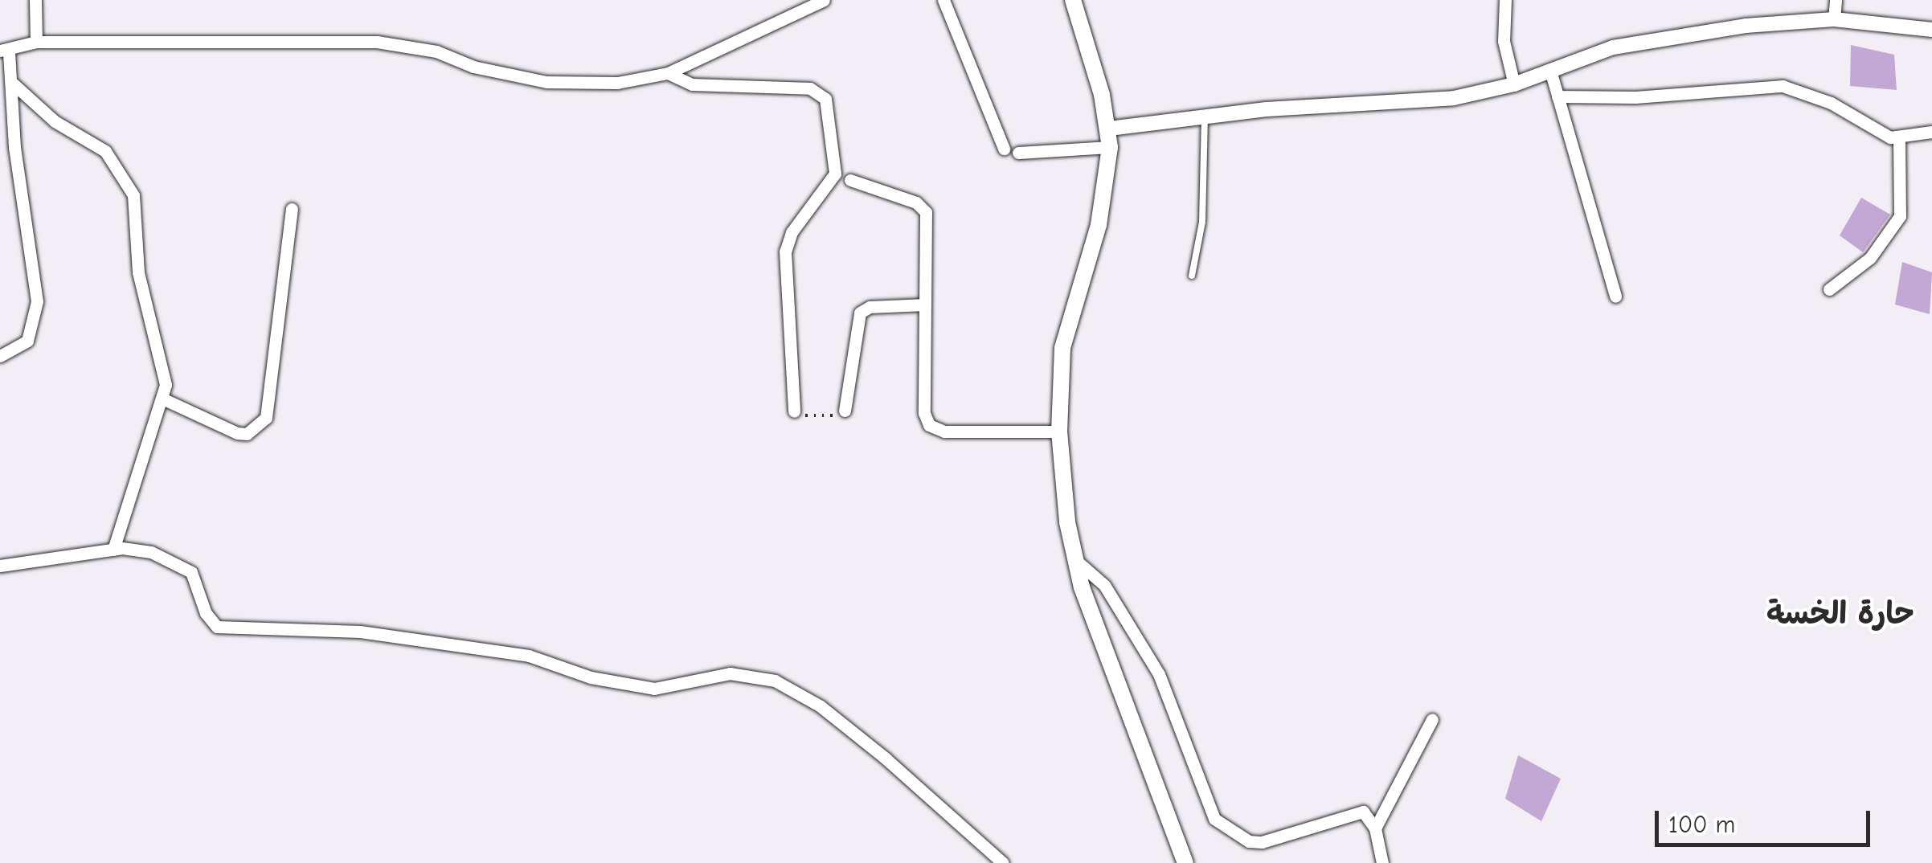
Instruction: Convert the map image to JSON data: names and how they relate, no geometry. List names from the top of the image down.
{
  "districts": ["حارة الخسة"],
  "scale_bar": "100 m"
}
